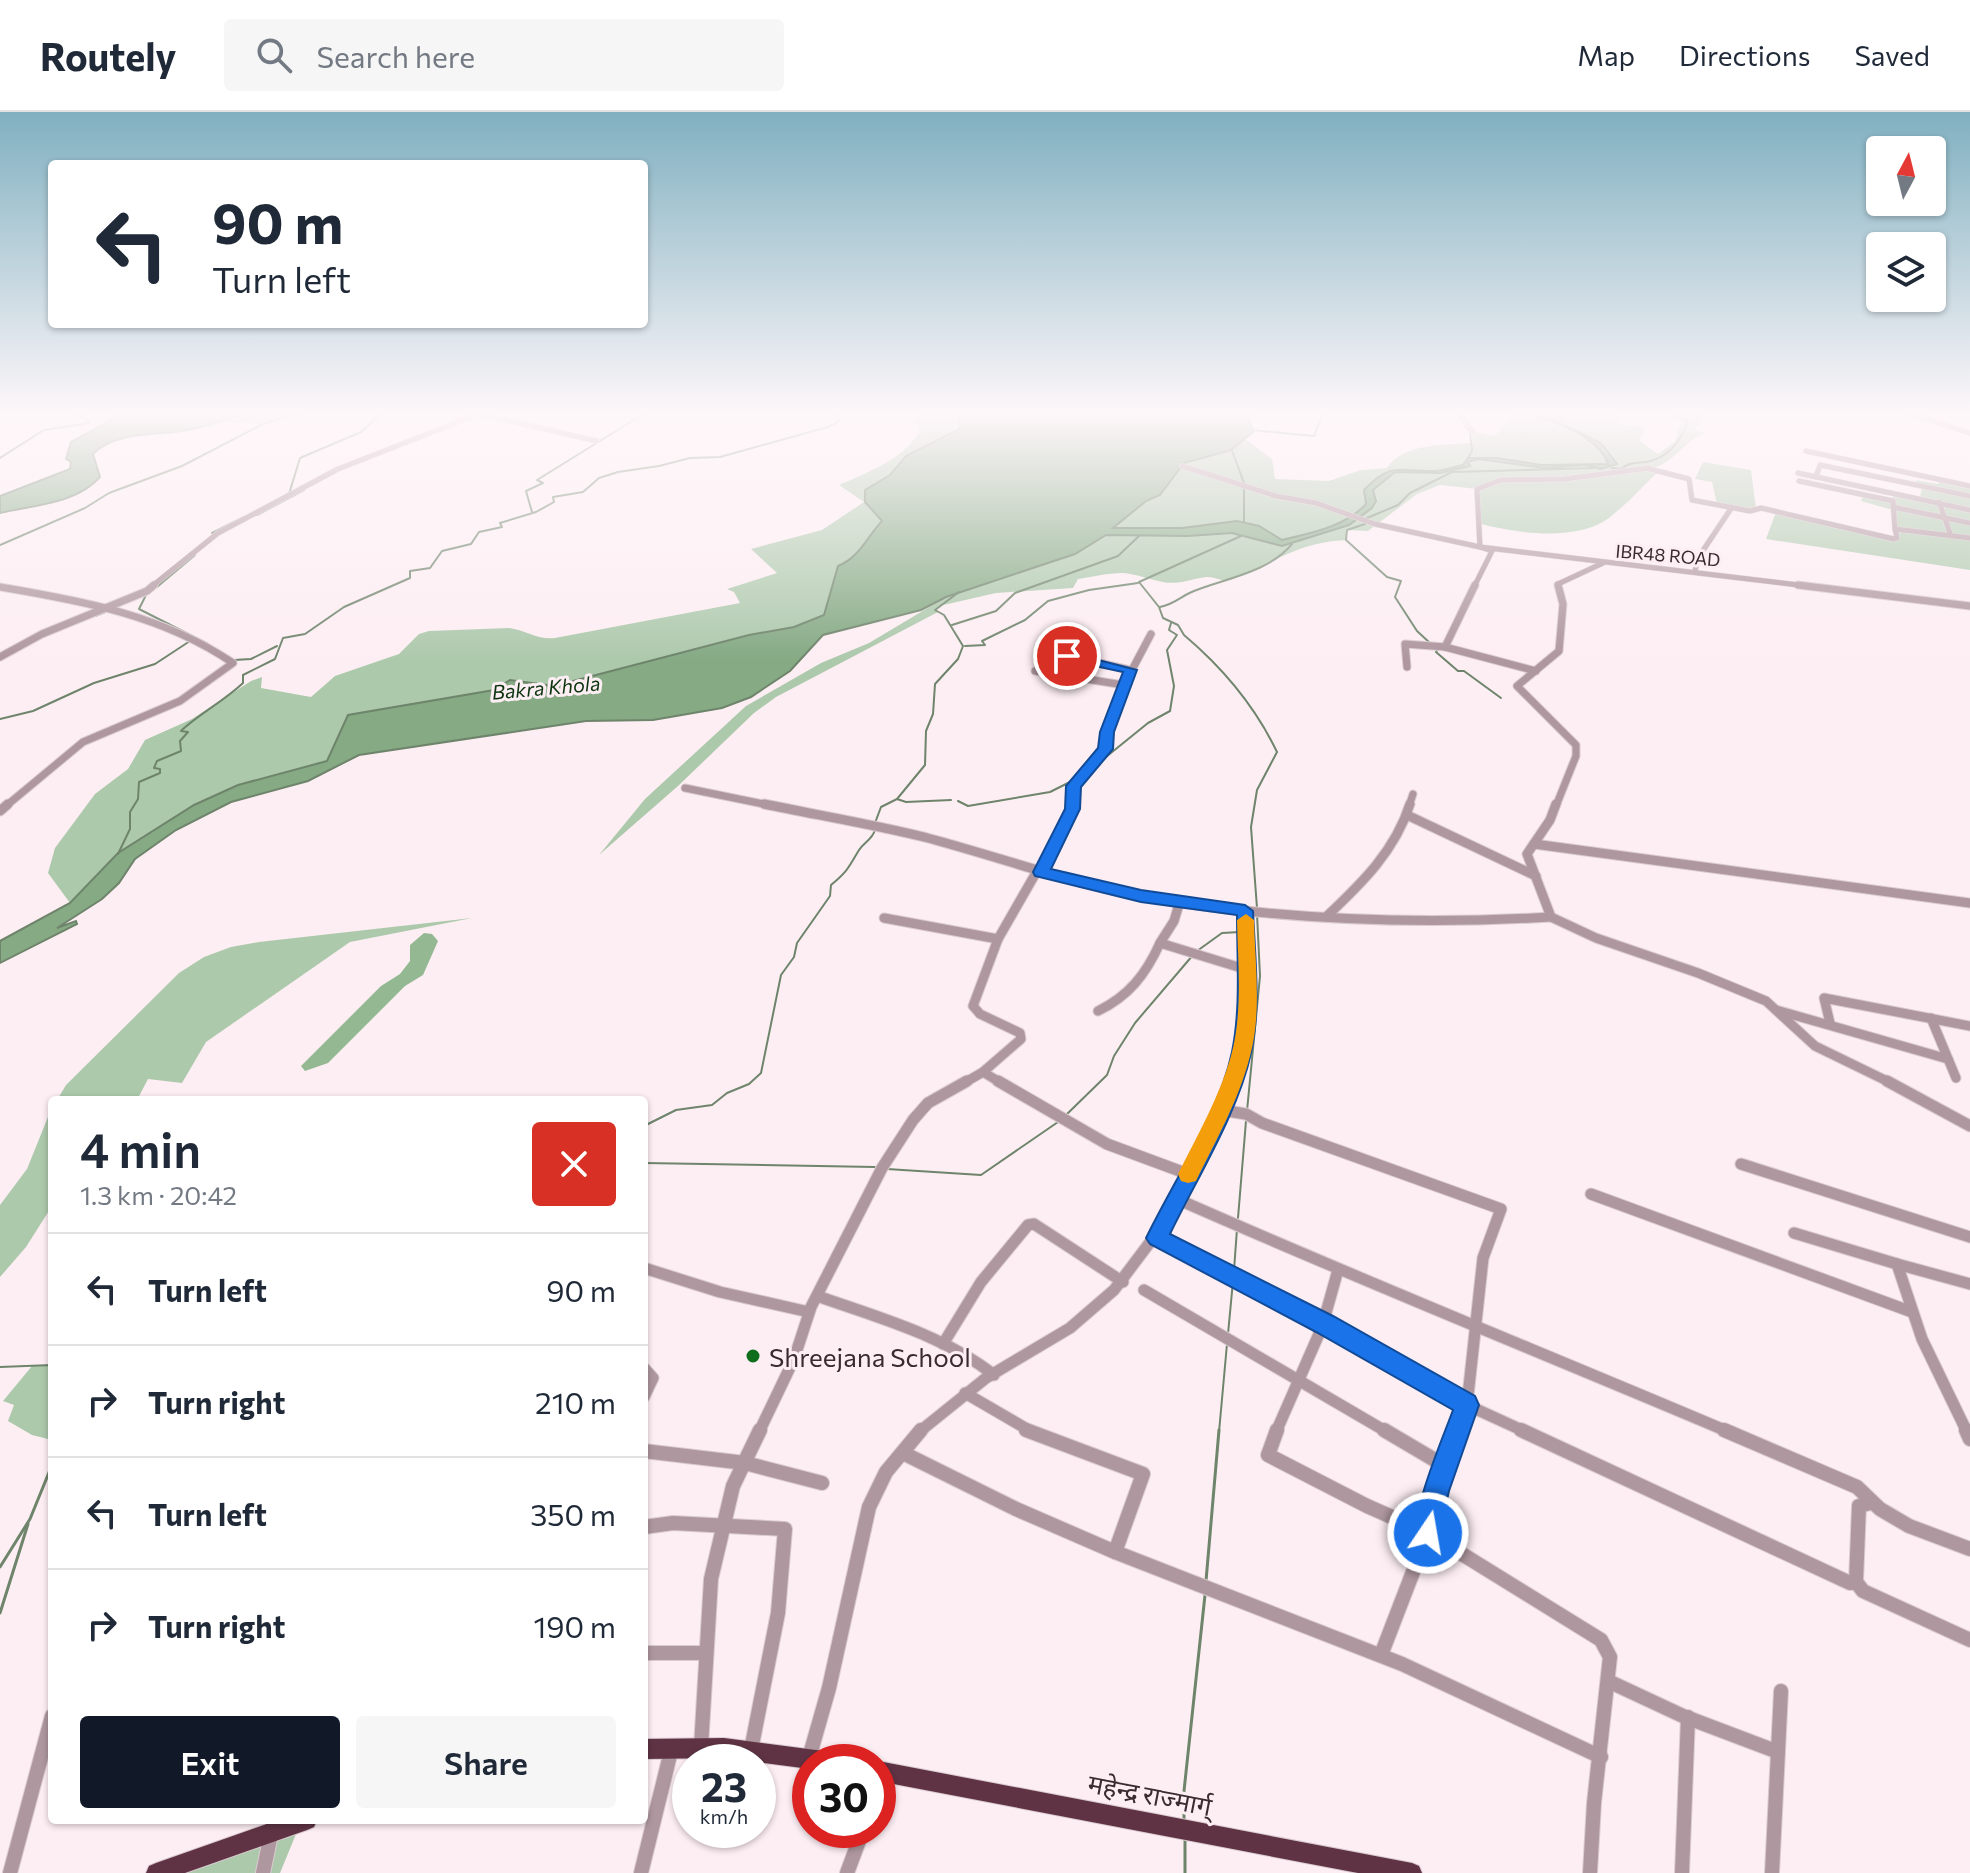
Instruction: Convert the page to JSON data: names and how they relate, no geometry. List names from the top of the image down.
{
  "streets": {
    "highway": ["महेन्द्र राज्मार्ग्"],
    "street": ["IBR48 ROAD"]
  },
  "water": ["Bakra Khola"],
  "places": ["Shreejana School"],
  "north": "top",
  "page": {
    "header": "Routely",
    "search": "Search here",
    "nav": ["Map", "Directions", "Saved"],
    "turn": ["90 m", "Turn left"],
    "heading": ["4 min", "1.3 km · 20:42"],
    "list": [
      {
        "name": "Turn left",
        "value": "90 m"
      },
      {
        "name": "Turn right",
        "value": "210 m"
      },
      {
        "name": "Turn left",
        "value": "350 m"
      },
      {
        "name": "Turn right",
        "value": "190 m"
      }
    ],
    "buttons": ["Exit", "Share"],
    "speed": "23 km/h",
    "limit": "30"
  }
}
